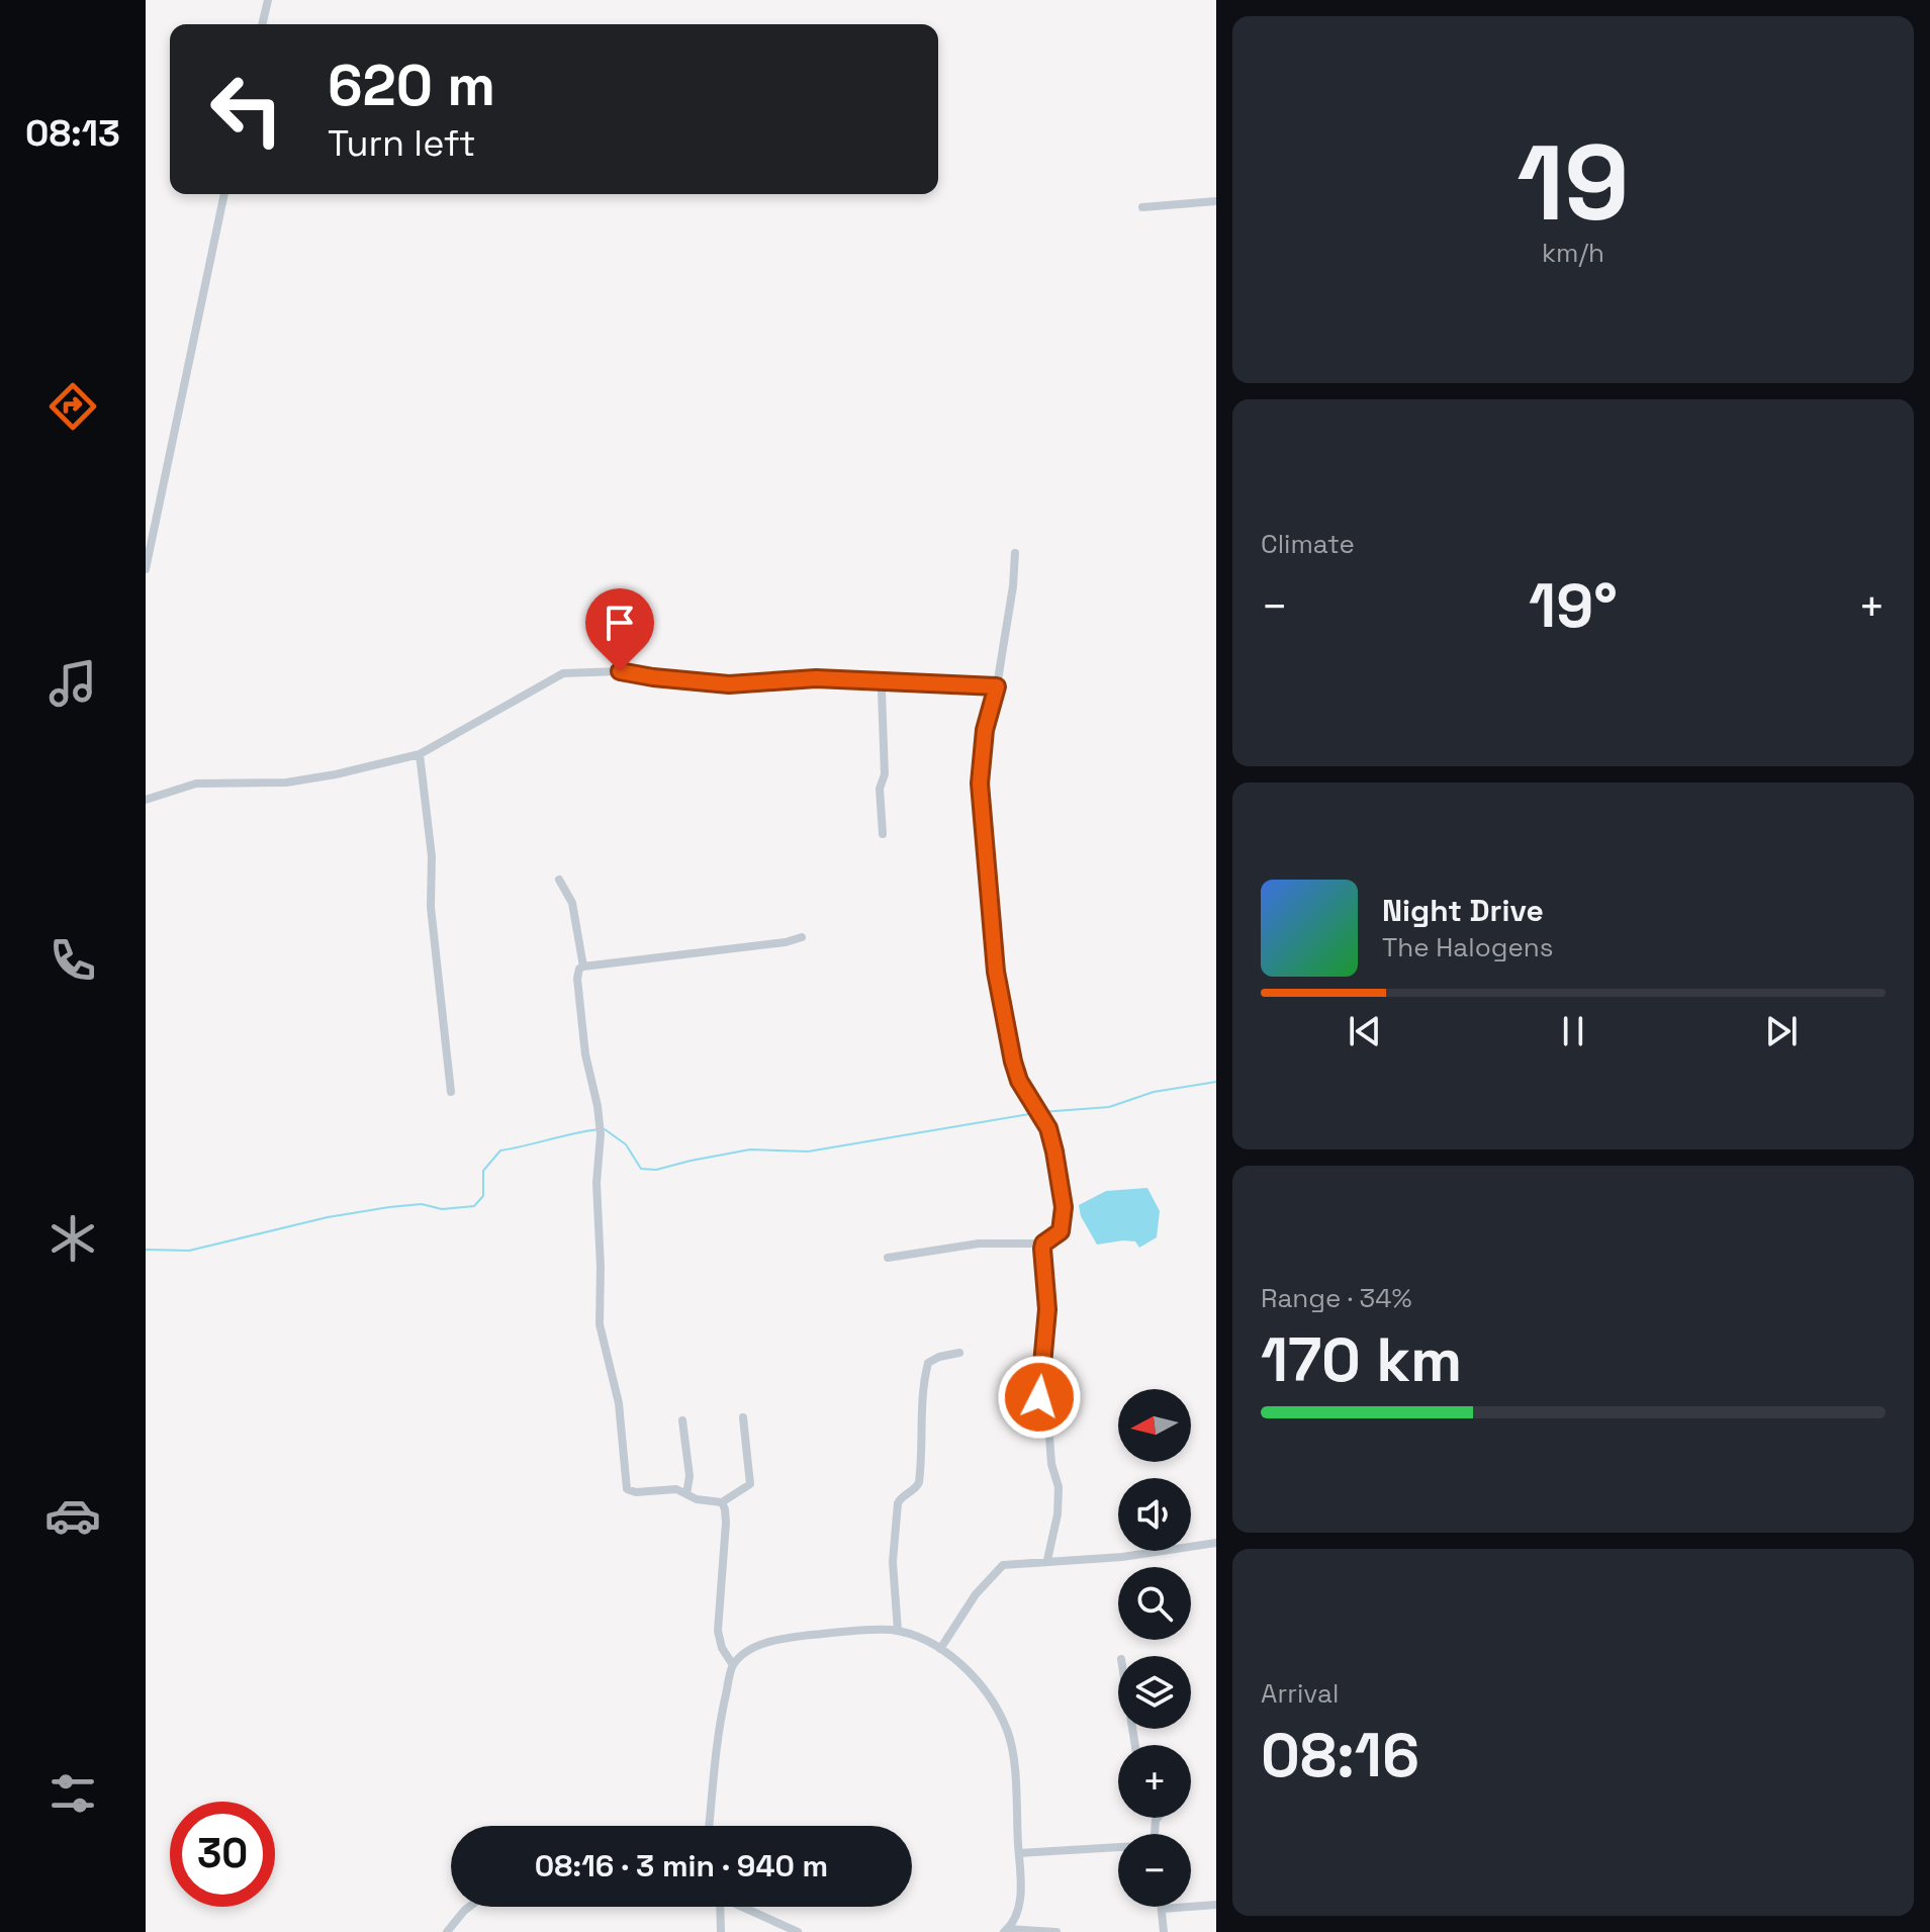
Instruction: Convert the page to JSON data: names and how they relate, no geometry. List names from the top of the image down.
{
  "north": "left",
  "page": {
    "tabs": "08:13",
    "tile": [
      ["19", "km/h"],
      "Climate",
      ["Range · 34%", "170 km"],
      ["Arrival", "08:16"]
    ],
    "turn": ["620 m", "Turn left"],
    "heat": ["−", "19°", "+"],
    "song": ["Night Drive", "The Halogens"],
    "map_buttons": ["+", "−"],
    "limit": "30",
    "trip": "08:16 · 3 min · 940 m"
  }
}
